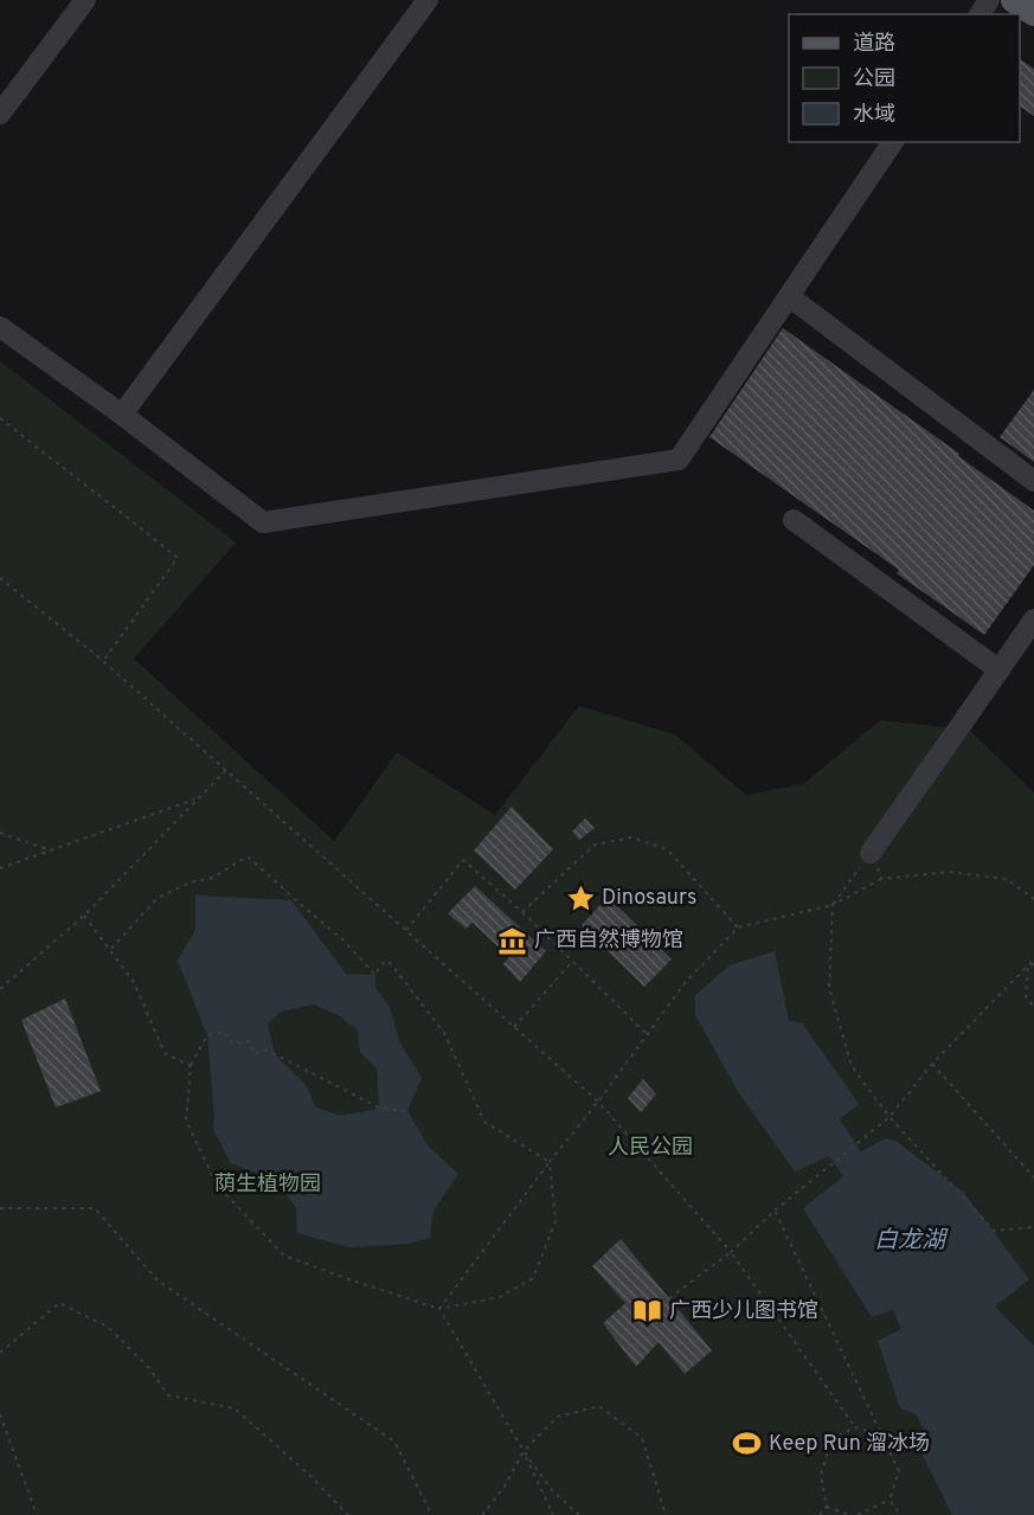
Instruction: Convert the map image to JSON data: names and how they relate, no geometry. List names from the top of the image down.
{
  "water": ["白龙湖"],
  "parks": ["人民公园", "荫生植物园"],
  "places": {
    "place": ["Dinosaurs"],
    "museum": ["广西自然博物馆"],
    "library": ["广西少儿图书馆"],
    "sports": ["Keep Run 溜冰场"]
  },
  "legend": ["道路", "公园", "水域"]
}
